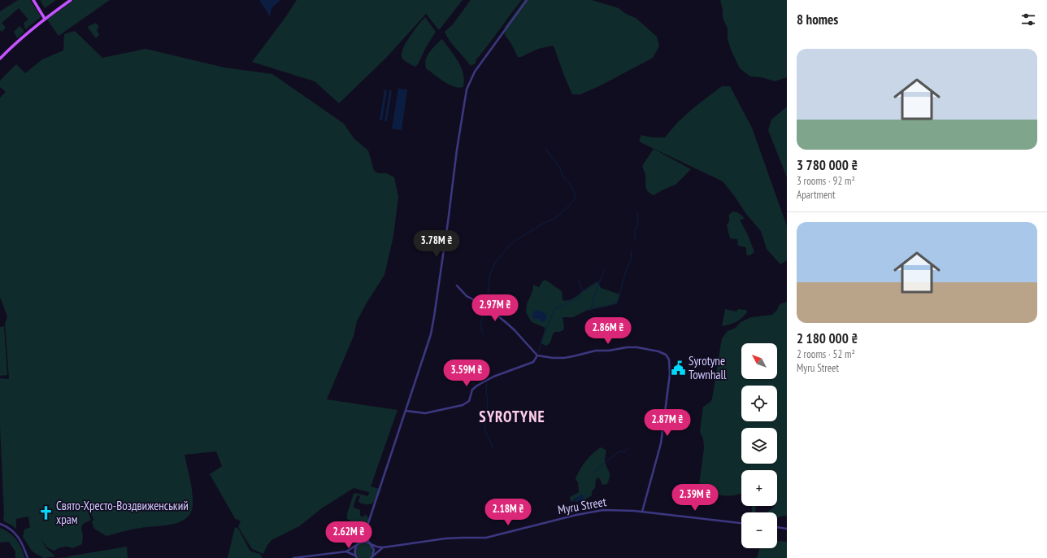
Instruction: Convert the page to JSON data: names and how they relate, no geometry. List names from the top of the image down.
{
  "streets": {
    "street": ["Myru Street"]
  },
  "districts": ["SYROTYNE"],
  "places": {
    "public building": ["Syrotyne Townhall"],
    "church": ["Свято-Хресто-Воздвиженський храм"]
  },
  "north": "top left",
  "page": {
    "heading": "8 homes",
    "list": [
      {
        "name": "3 780 000 ₴",
        "note": "3 rooms · 92 m² · Apartment"
      },
      {
        "name": "2 180 000 ₴",
        "note": "2 rooms · 52 m² · Myru Street"
      }
    ],
    "price": [
      "3.78M ₴",
      "2.97M ₴",
      "2.86M ₴",
      "3.59M ₴",
      "2.87M ₴",
      "2.39M ₴",
      "2.18M ₴",
      "2.62M ₴"
    ],
    "map_buttons": ["+", "−"]
  }
}
